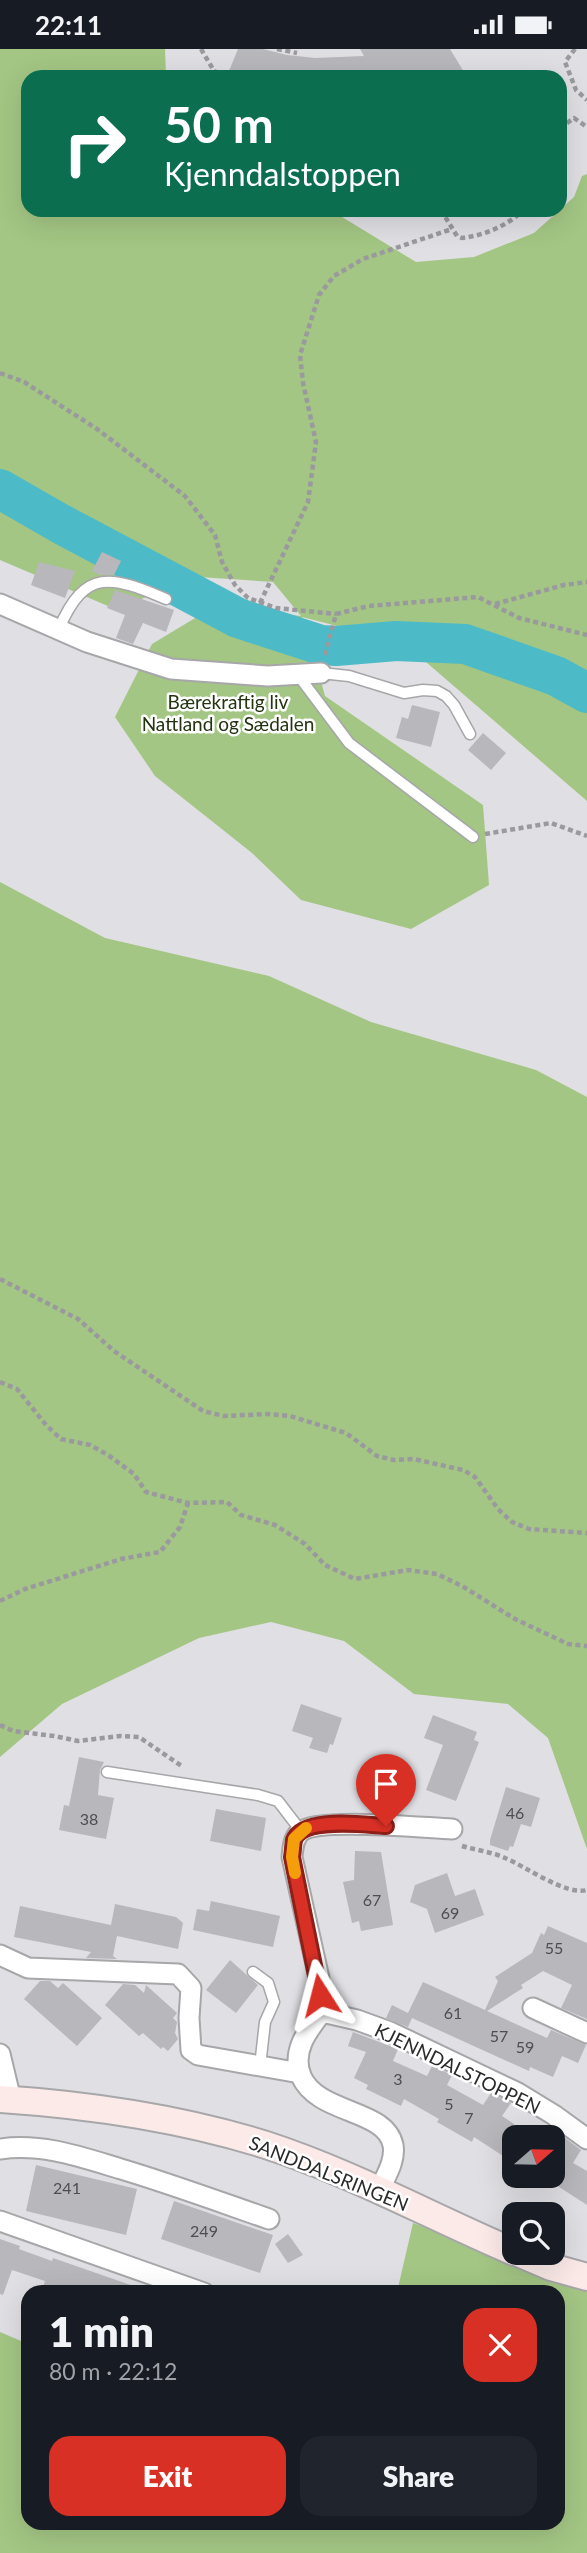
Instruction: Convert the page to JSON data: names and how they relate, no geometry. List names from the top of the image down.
{
  "streets": {
    "main road": ["SANDDALSRINGEN"],
    "street": ["KJENNDALSTOPPEN"]
  },
  "parks": ["Bærekraftig liv Nattland og Sædalen"],
  "house_numbers": [
    "46",
    "38",
    "67",
    "69",
    "55",
    "61",
    "57",
    "59",
    "3",
    "5",
    "7",
    "241",
    "249"
  ],
  "north": "right",
  "page": {
    "status": "22:11",
    "turn": ["50 m", "Kjenndalstoppen"],
    "heading": ["1 min", "80 m · 22:12"],
    "buttons": ["Exit", "Share"]
  }
}
